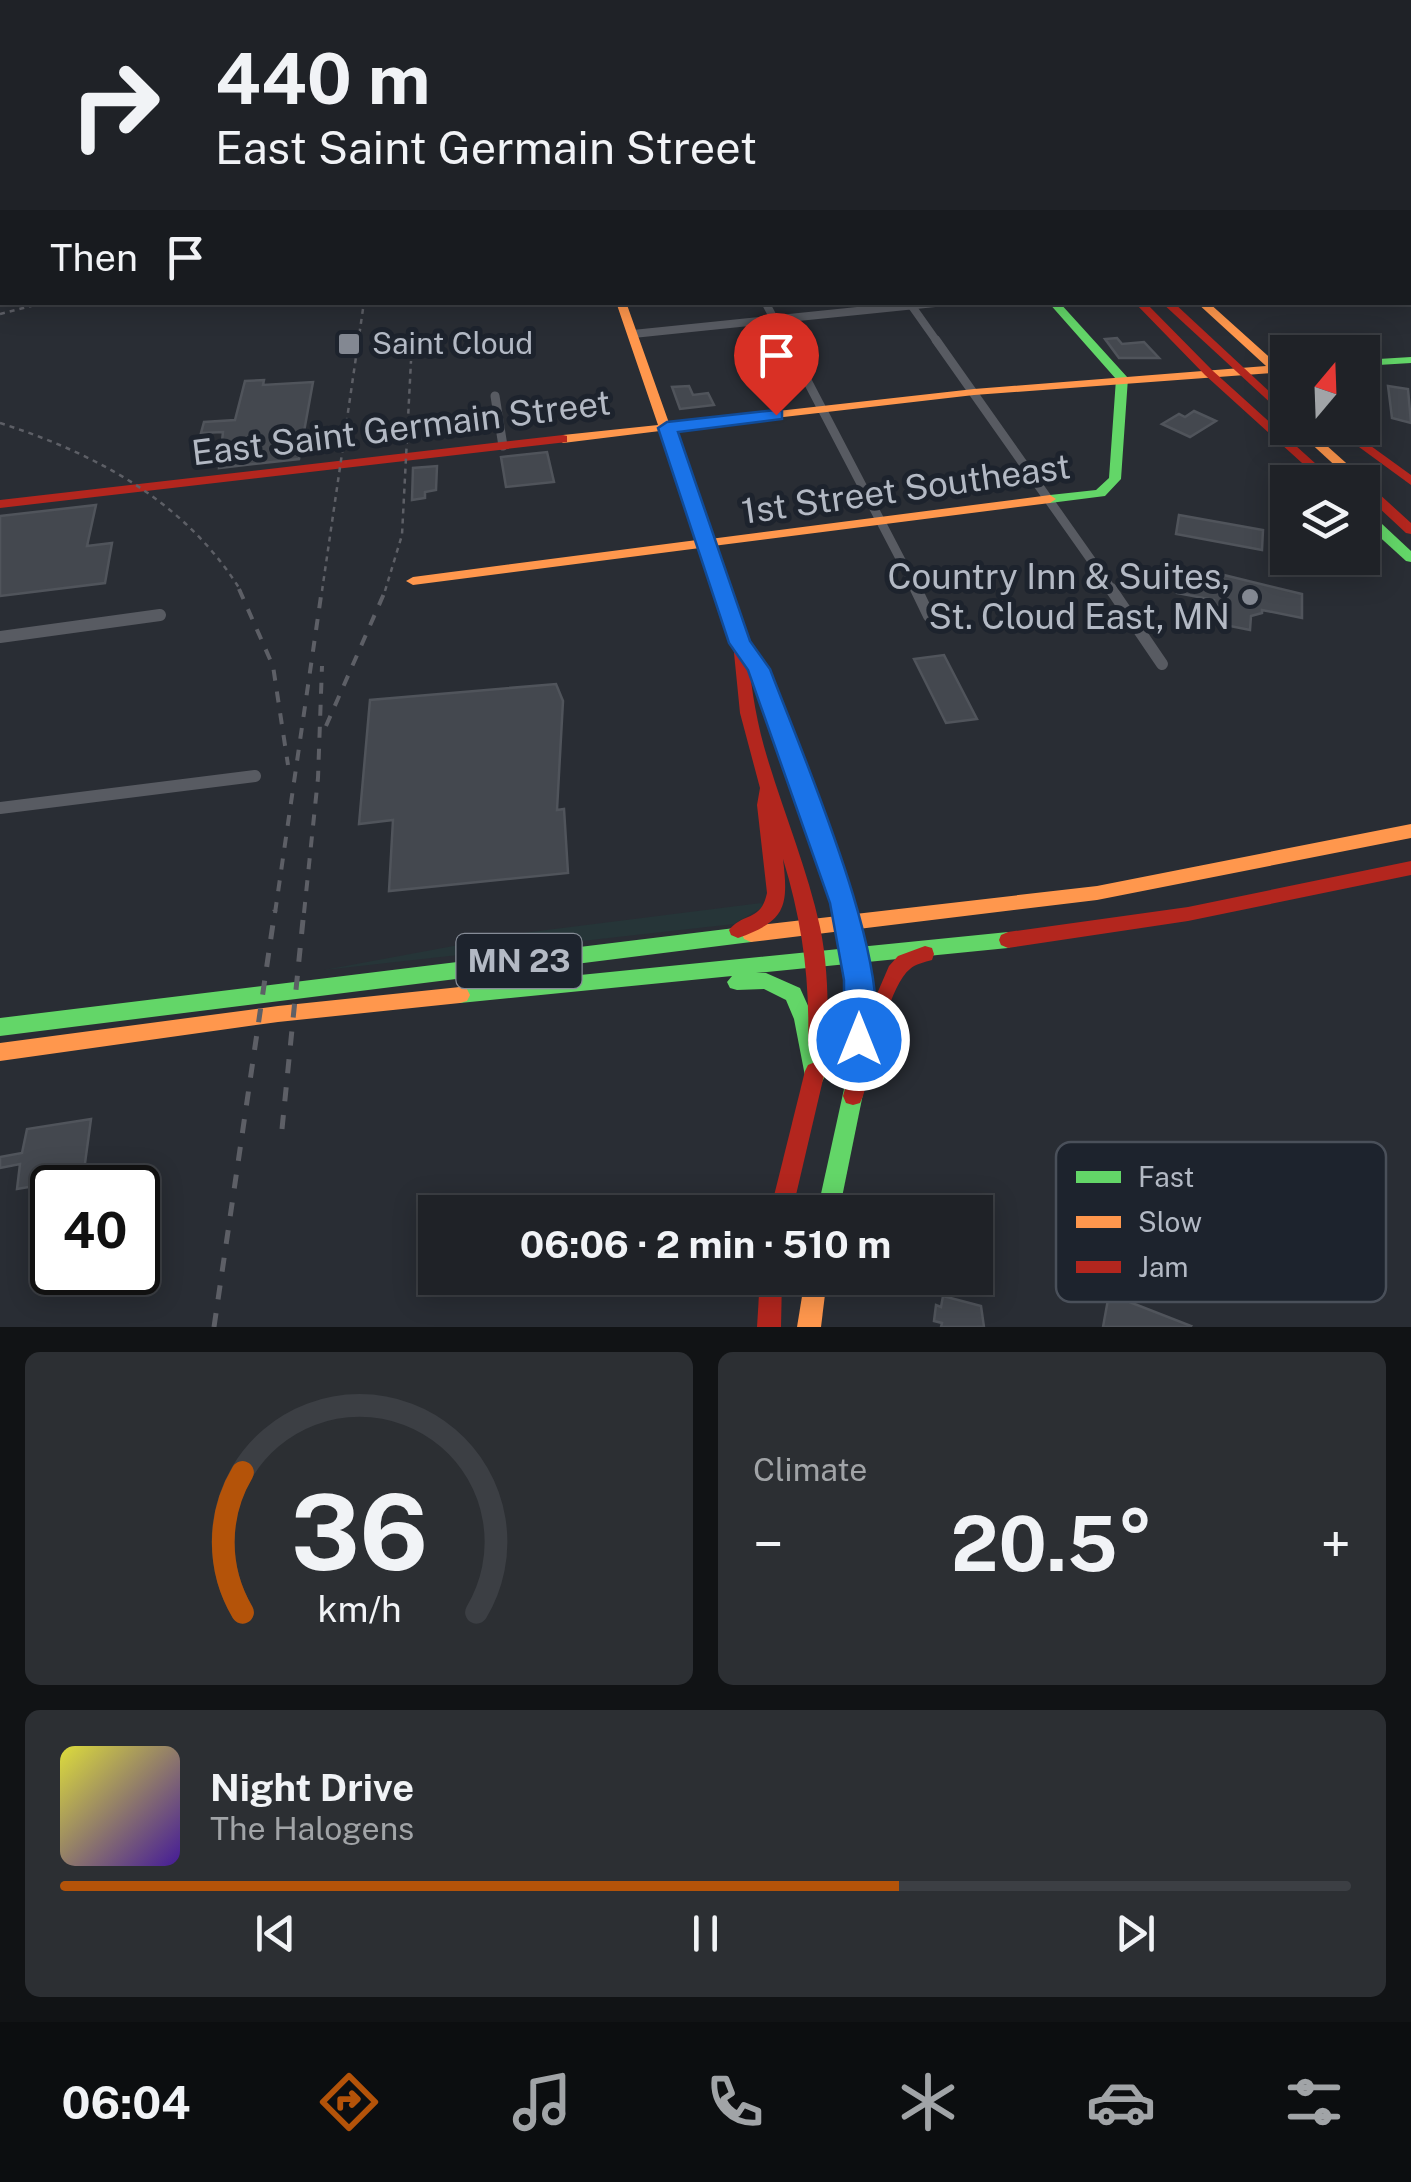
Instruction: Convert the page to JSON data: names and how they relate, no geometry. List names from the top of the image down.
{
  "streets": {
    "main road": ["East Saint Germain Street", "1st Street Southeast", "MN 23"]
  },
  "crossings": [
    ["East Saint Germain Street", "1st Street Southeast"]
  ],
  "places": {
    "transit": ["Saint Cloud"],
    "other": ["Country Inn & Suites, St. Cloud East, MN"]
  },
  "legend": ["Fast", "Slow", "Jam"],
  "north": "top",
  "page": {
    "turn": ["440 m", "East Saint Germain Street"],
    "then": "Then",
    "limit": "40",
    "trip": "06:06 · 2 min · 510 m",
    "tile": "Climate",
    "heat": ["−", "20.5°", "+"],
    "song": ["Night Drive", "The Halogens"],
    "tabs": "06:04",
    "gauge": ["36", "km/h"]
  }
}
